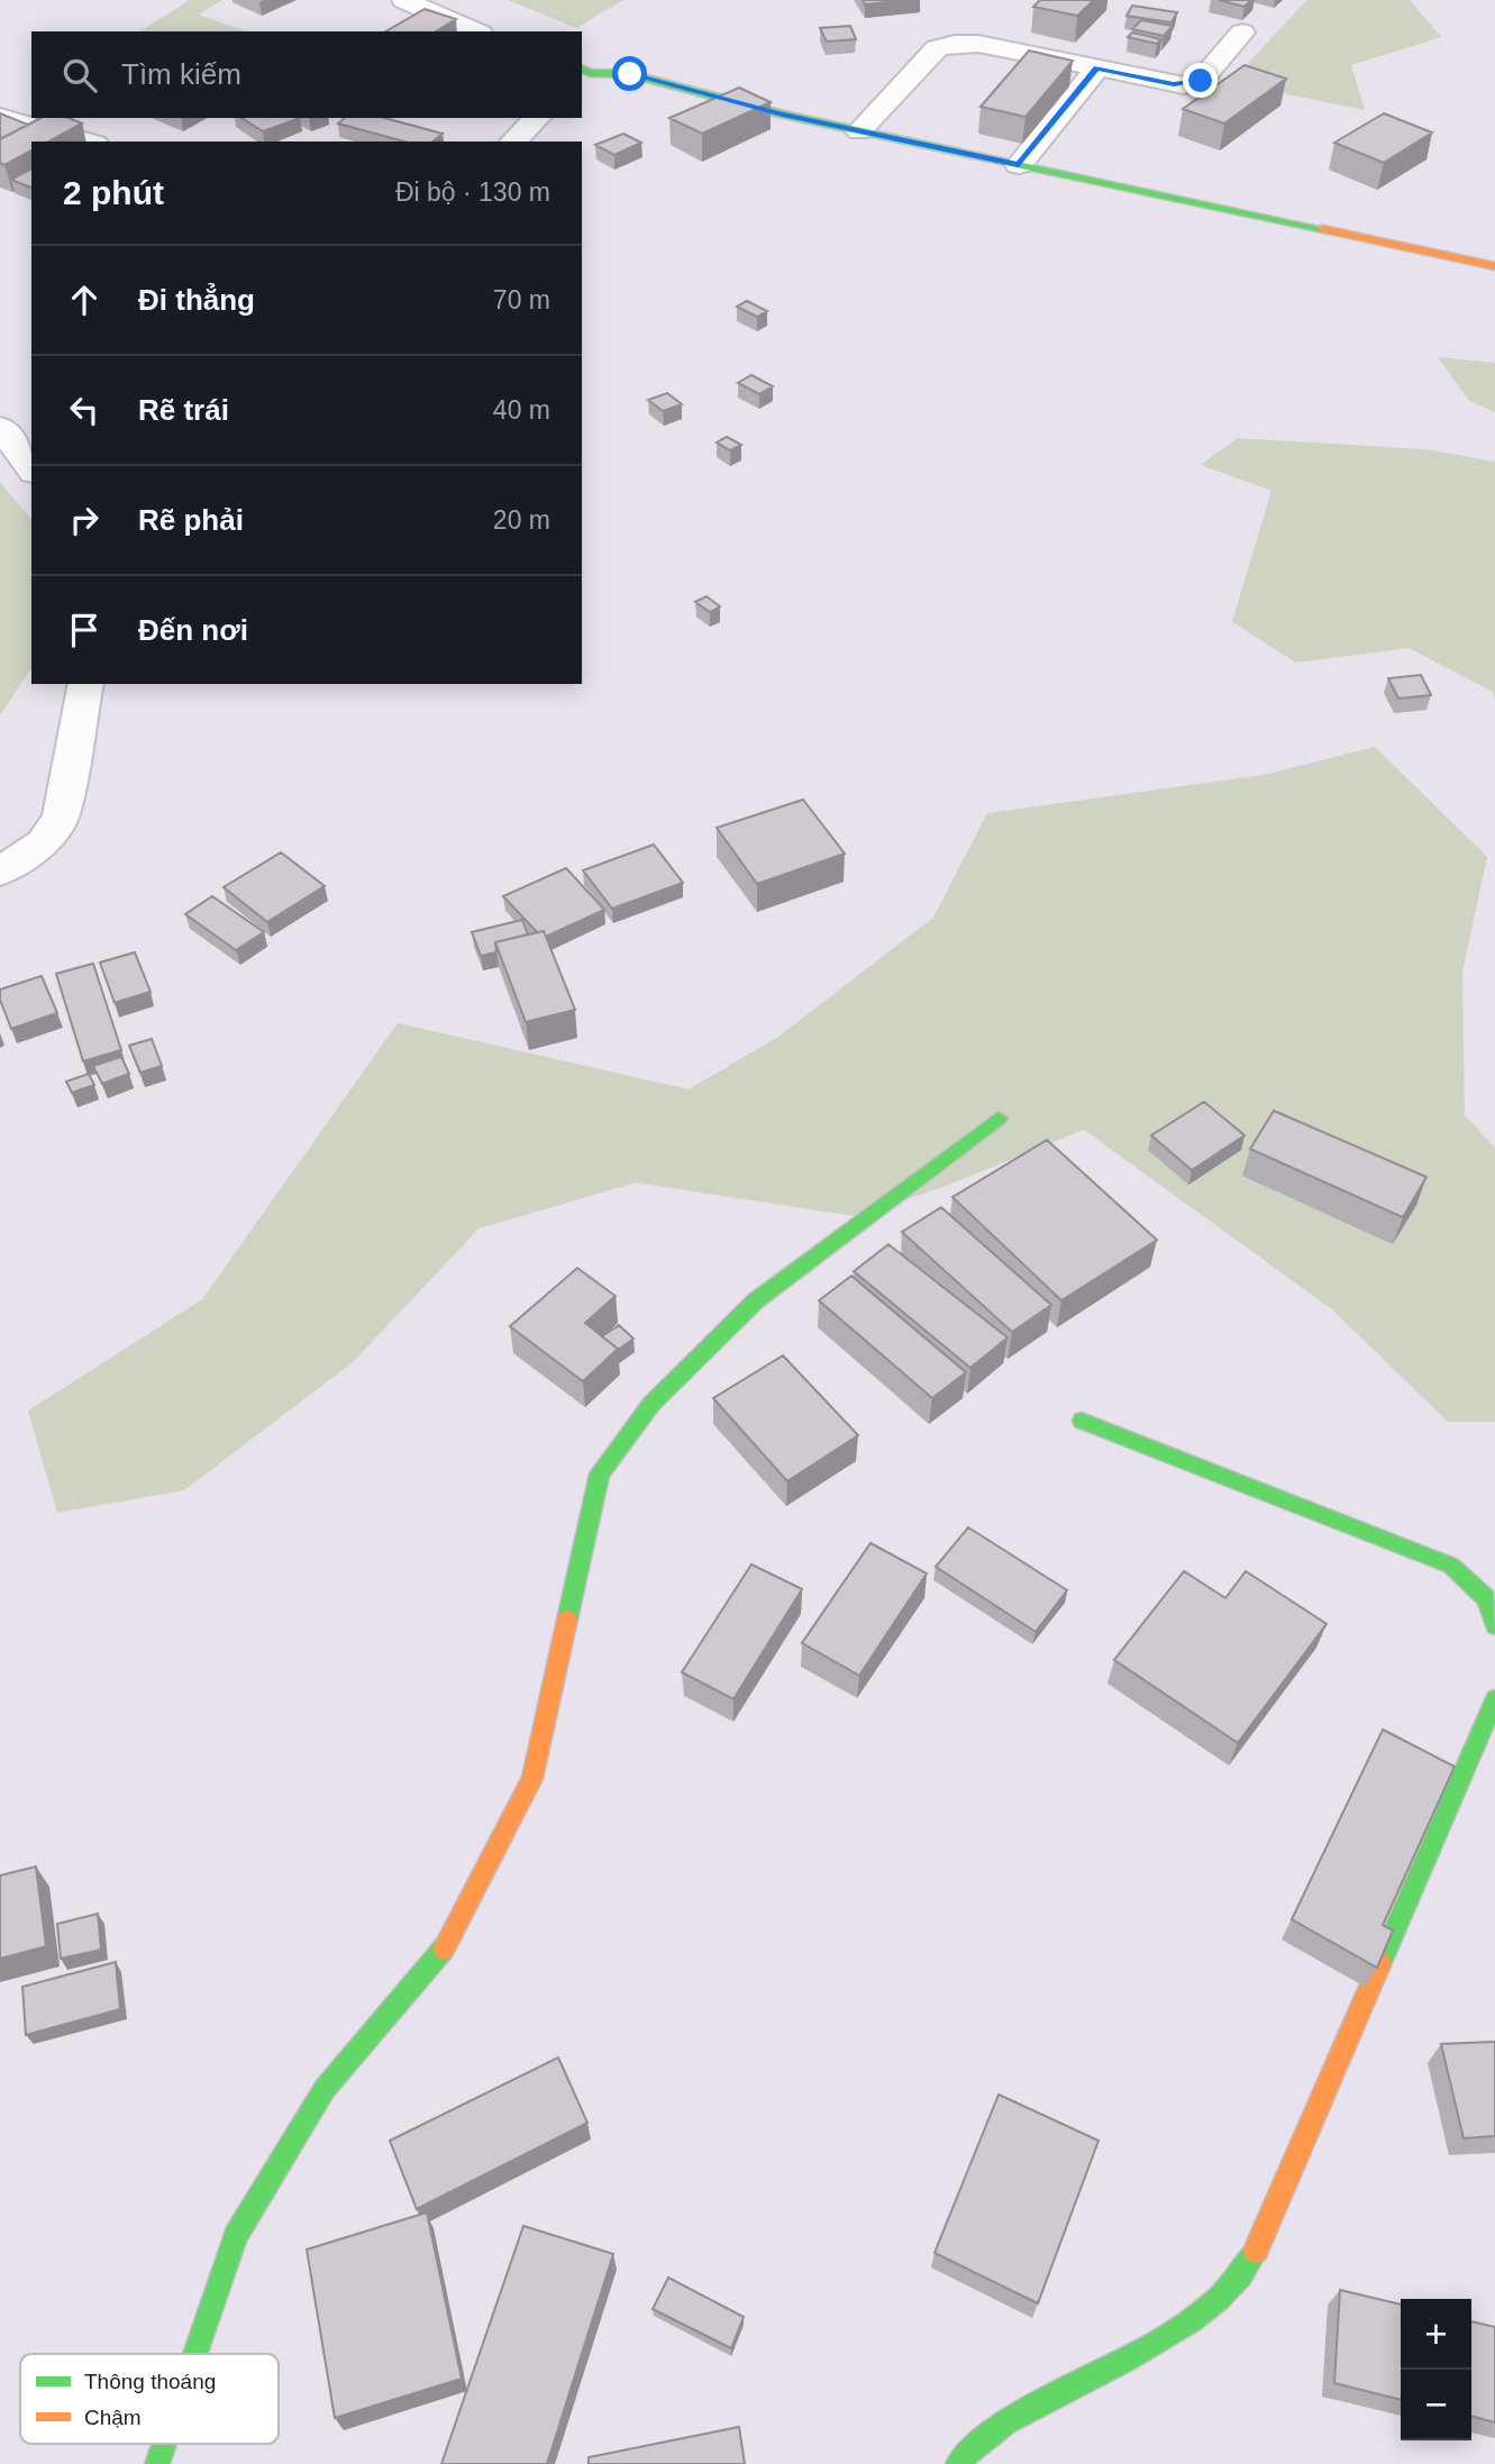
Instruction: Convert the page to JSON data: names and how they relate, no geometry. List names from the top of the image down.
{
  "legend": ["Thông thoáng", "Chậm"],
  "page": {
    "search": "Tìm kiếm",
    "heading": ["2 phút", "Đi bộ · 130 m"],
    "list": [
      ["Đi thẳng", "70 m"],
      ["Rẽ trái", "40 m"],
      ["Rẽ phải", "20 m"],
      "Đến nơi"
    ],
    "map_buttons": ["+", "−"]
  }
}
